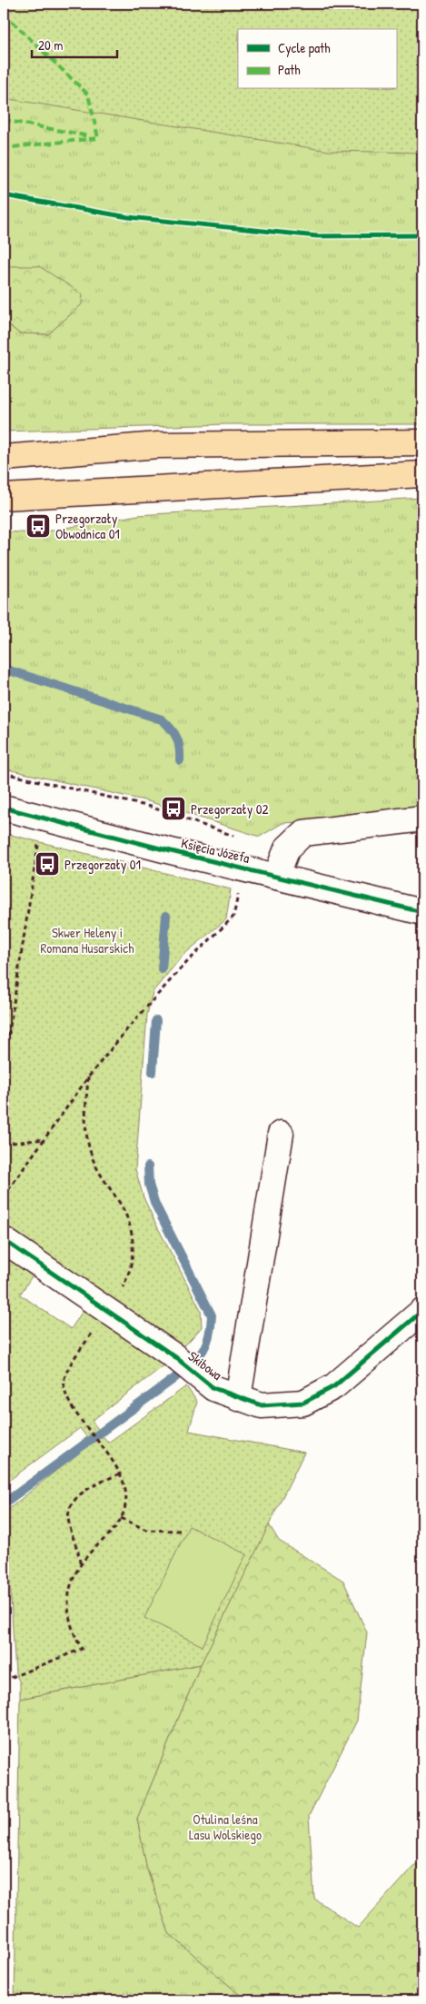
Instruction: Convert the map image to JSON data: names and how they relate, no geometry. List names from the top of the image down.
{
  "streets": {
    "street": ["Księcia Józefa", "Skibowa"]
  },
  "parks": ["Skwer Heleny i Romana Husarskich", "Otulina leśna Lasu Wolskiego"],
  "places": {
    "bus stop": ["Przegorzały Obwodnica 01", "Przegorzały 02", "Przegorzały 01"]
  },
  "legend": ["Cycle path", "Path"],
  "scale_bar": "20 m"
}
